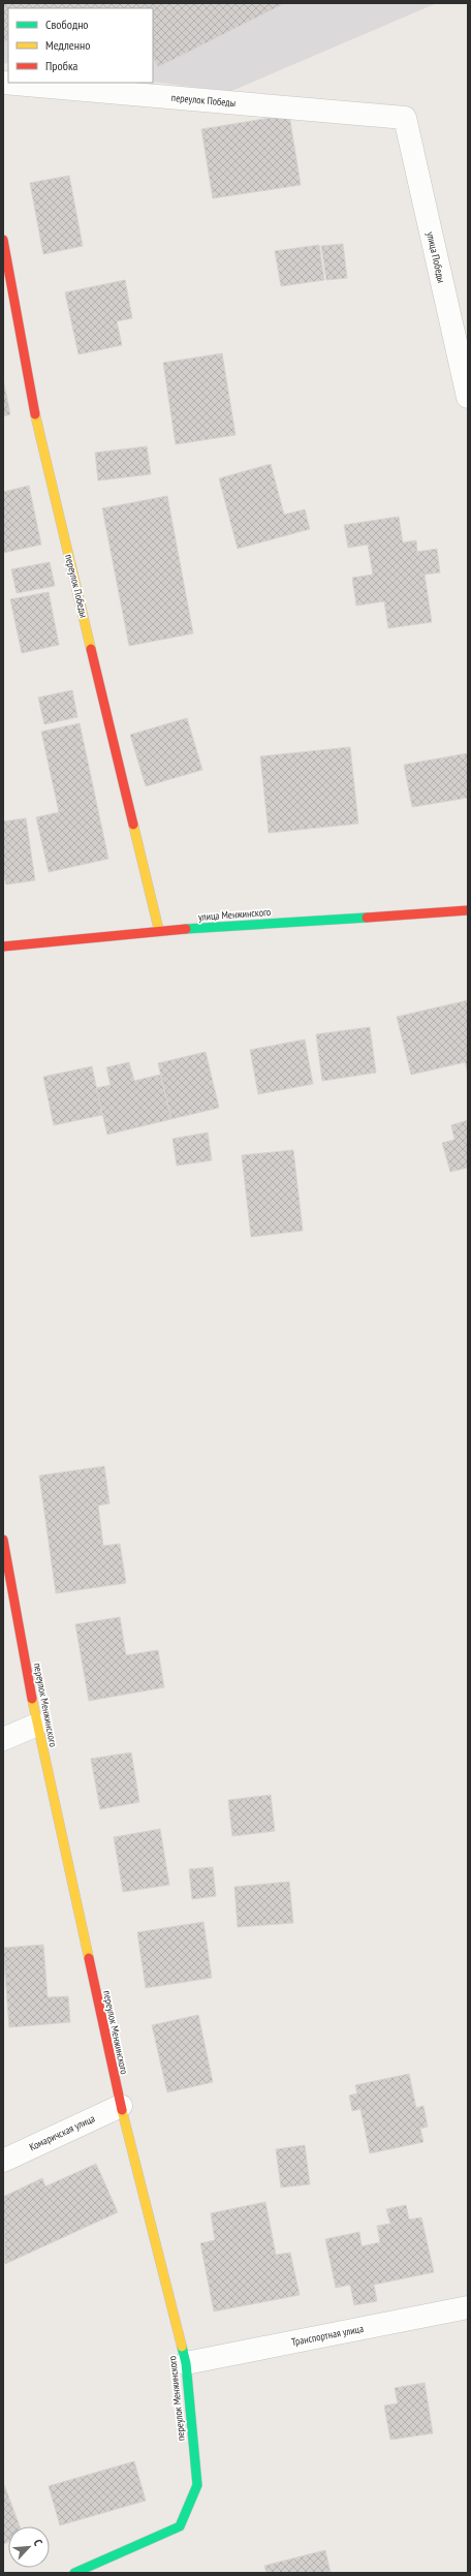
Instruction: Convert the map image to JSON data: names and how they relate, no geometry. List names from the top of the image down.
{
  "streets": {
    "street": [
      "переулок Победы",
      "улица Победы",
      "улица Менжинского",
      "переулок Менжинского",
      "Комаричская улица",
      "Транспортная улица"
    ]
  },
  "crossings": [
    ["переулок Победы", "улица Победы"],
    ["переулок Победы", "улица Менжинского"],
    ["переулок Менжинского", "Комаричская улица"],
    ["переулок Менжинского", "Транспортная улица"]
  ],
  "legend": ["Свободно", "Медленно", "Пробка"],
  "north": "top right"
}
